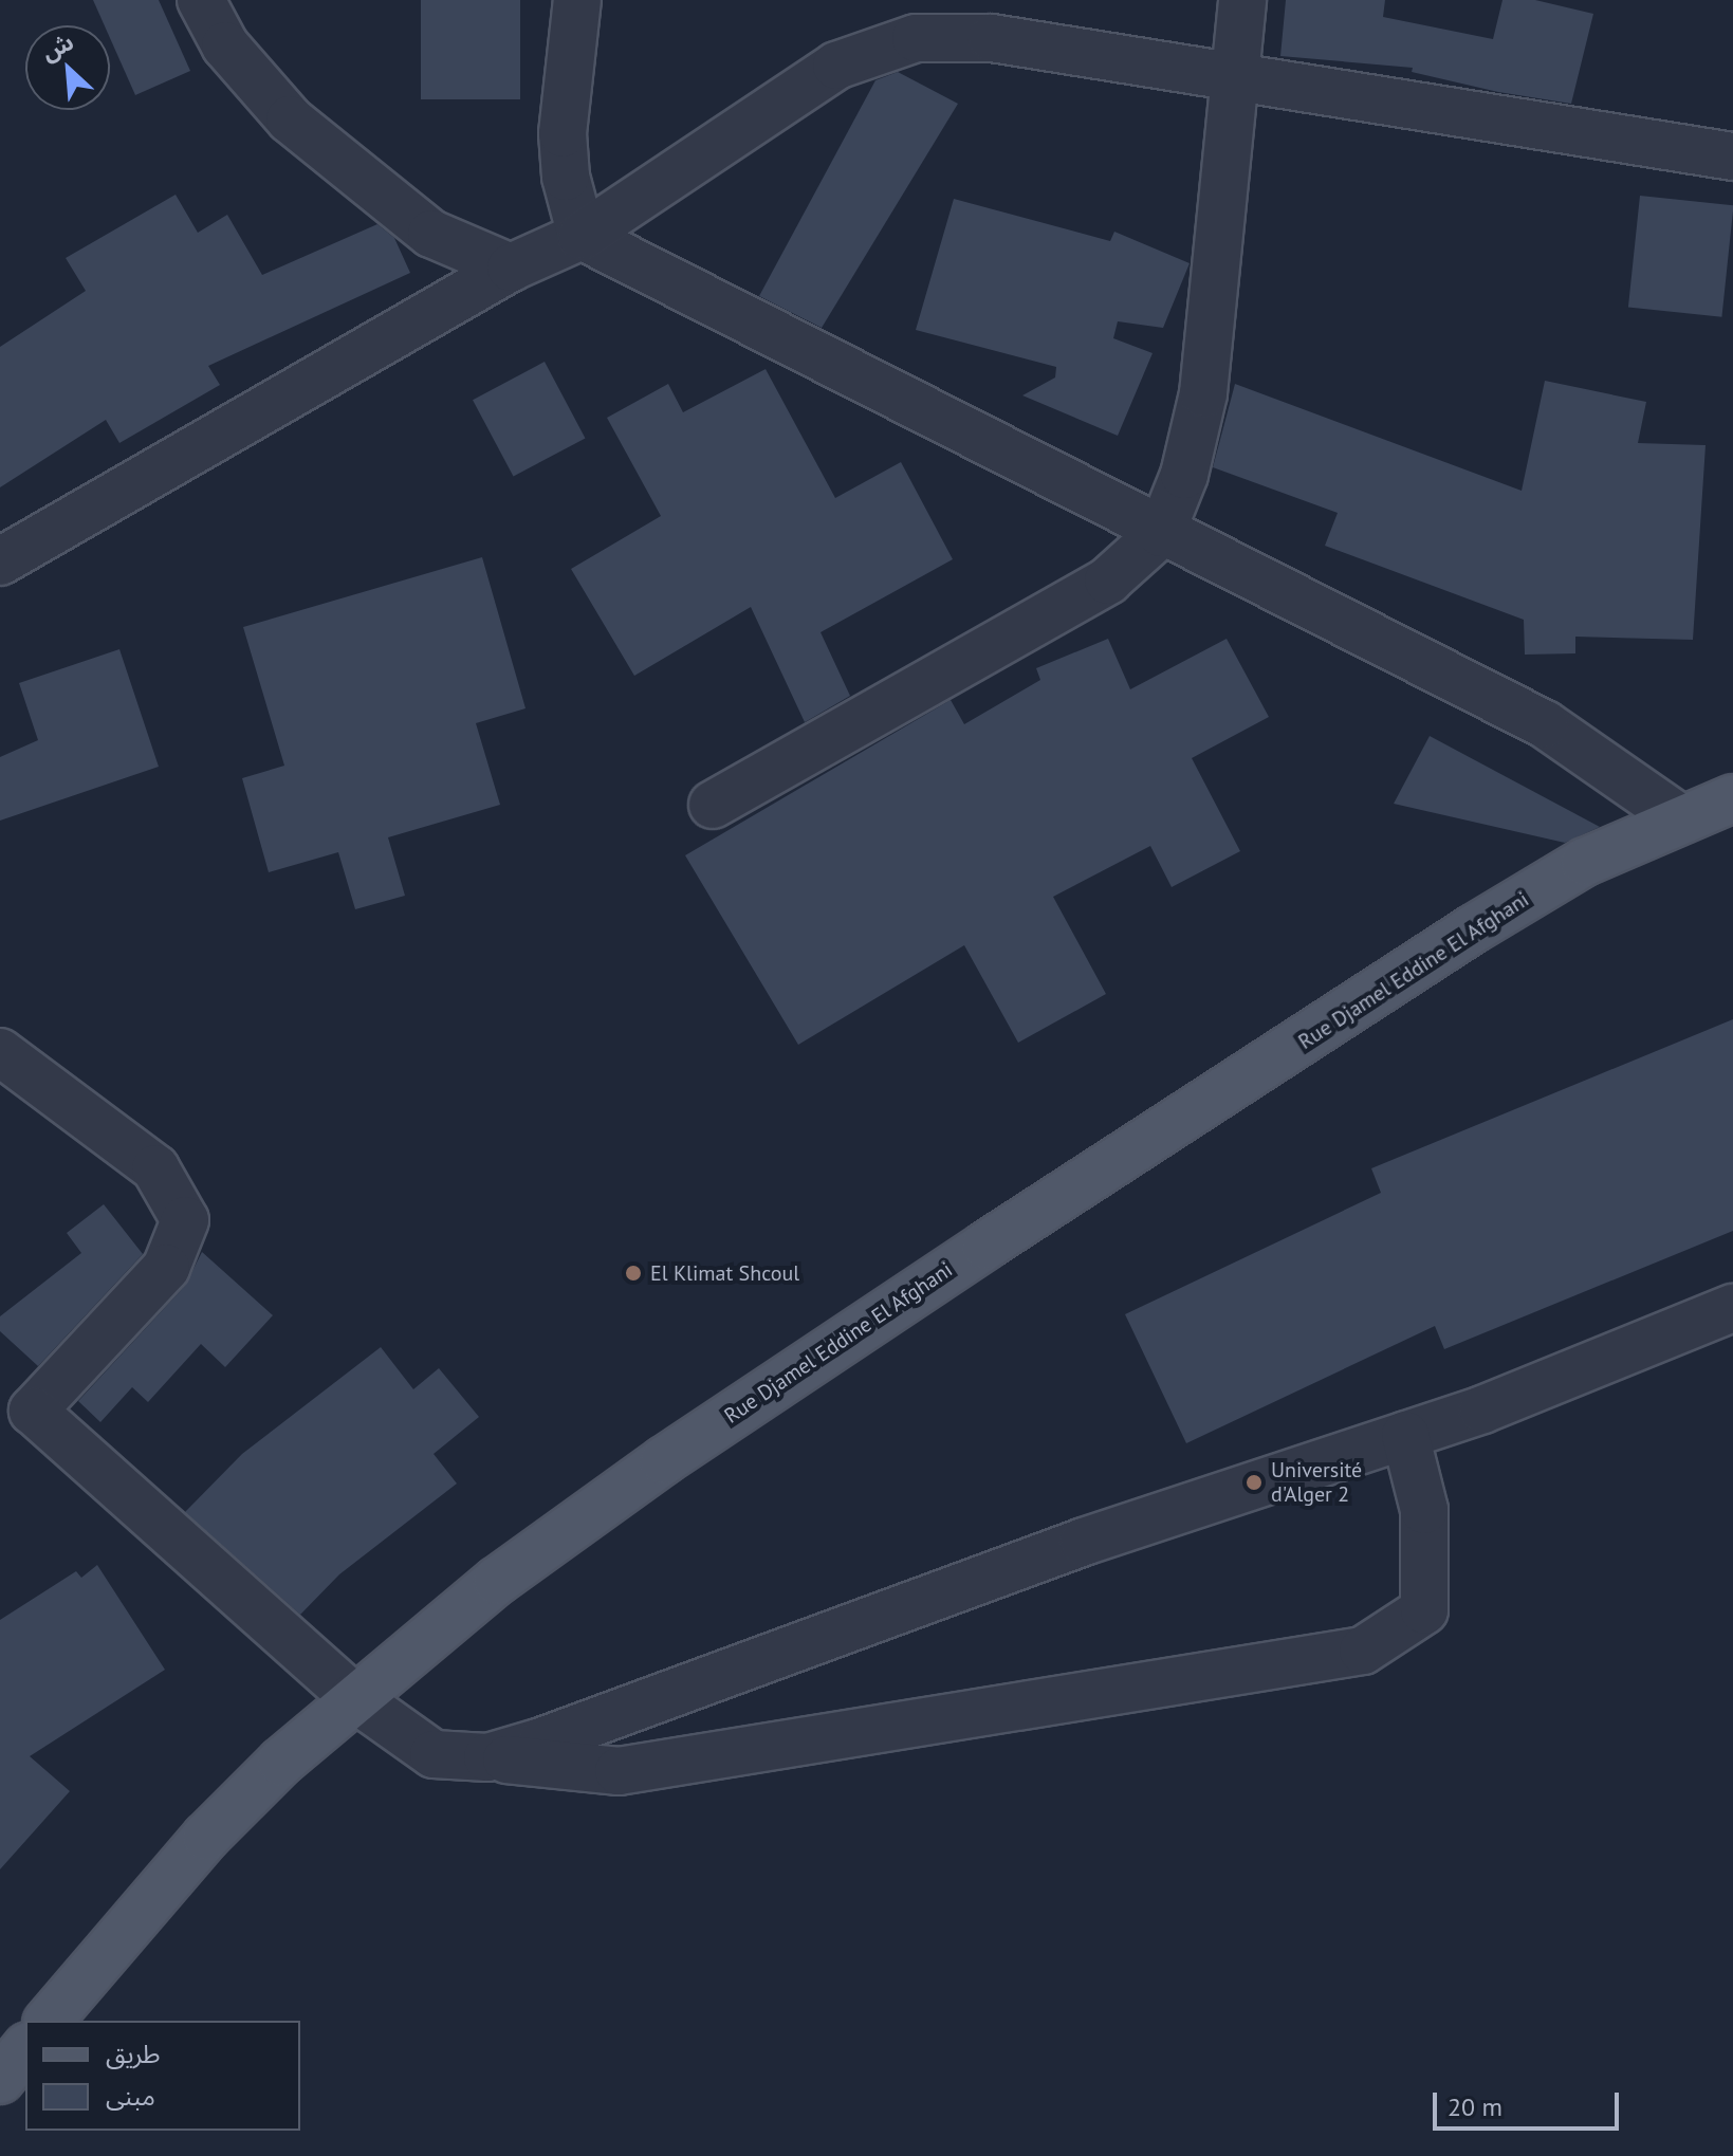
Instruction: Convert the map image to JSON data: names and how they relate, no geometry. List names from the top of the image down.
{
  "streets": {
    "main road": ["Rue Djamel Eddine El Afghani"]
  },
  "places": ["El Klimat Shcoul", "Université d'Alger 2"],
  "legend": ["طريق", "مبنى"],
  "scale_bar": "20 m",
  "north": "top left"
}
